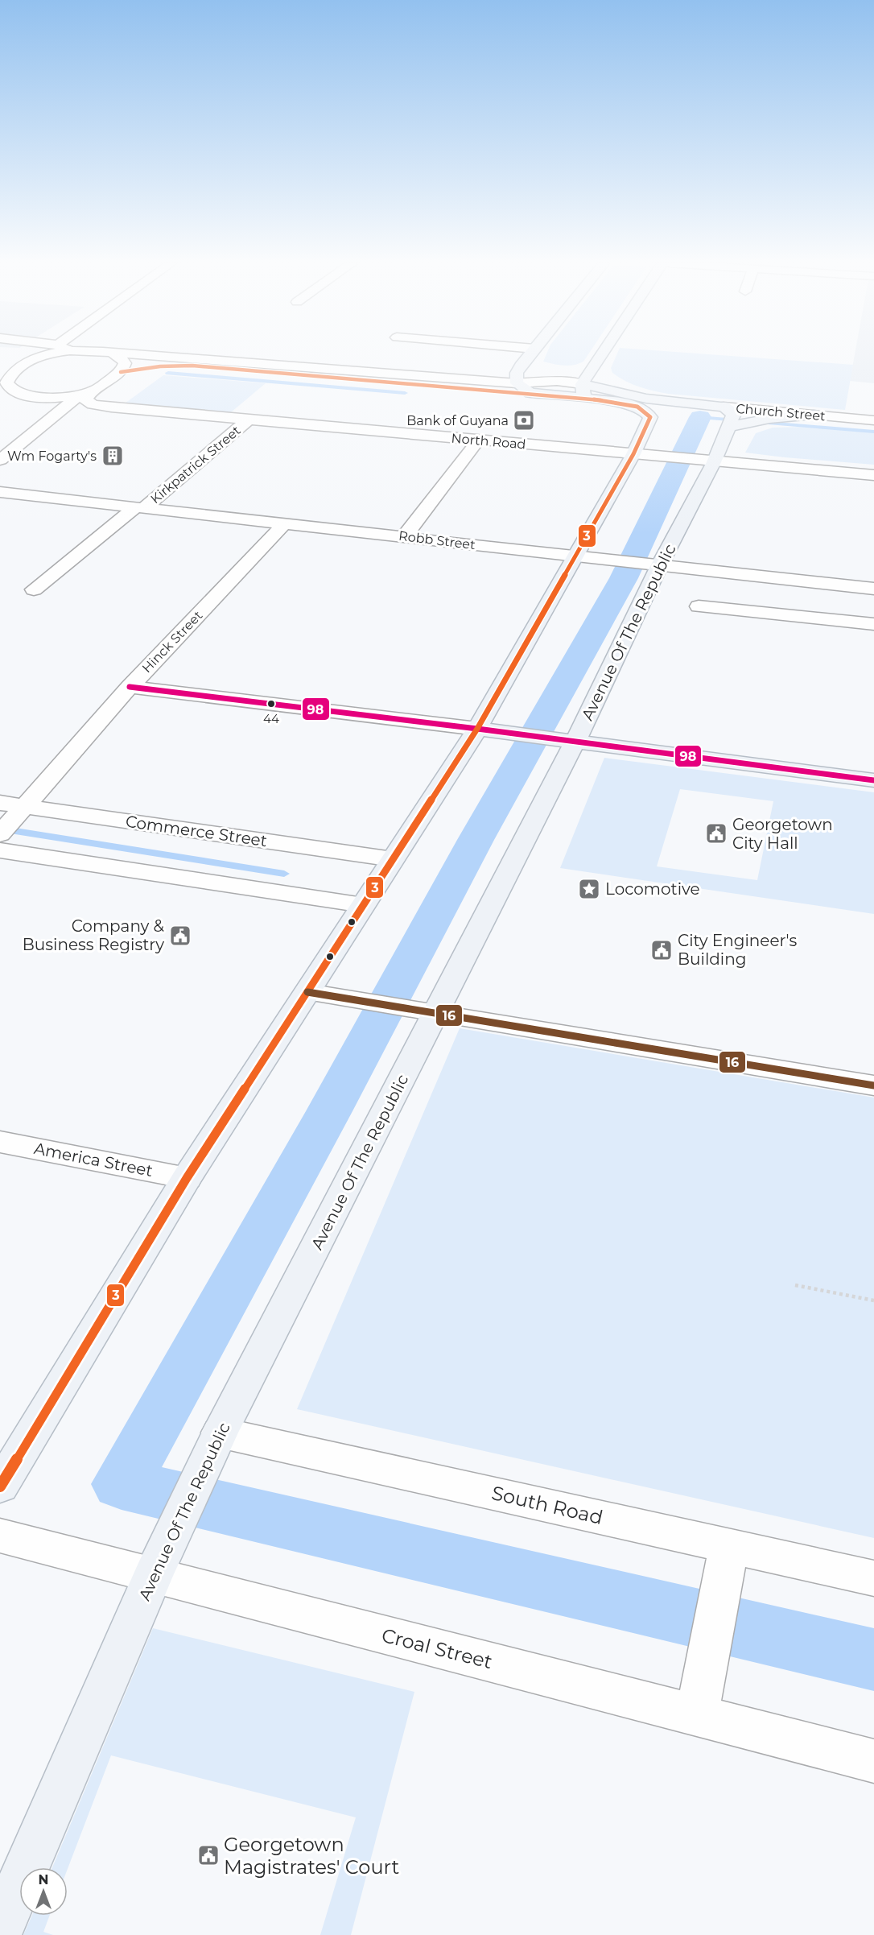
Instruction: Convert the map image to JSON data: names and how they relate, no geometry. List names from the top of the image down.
{
  "streets": {
    "main road": ["Church Street", "Avenue Of The Republic"],
    "street": [
      "North Road",
      "Kirkpatrick Street",
      "Robb Street",
      "Hinck Street",
      "Commerce Street",
      "America Street",
      "South Road",
      "Croal Street"
    ]
  },
  "crossings": [
    ["North Road", "Kirkpatrick Street"],
    ["North Road", "Avenue Of The Republic"],
    ["Kirkpatrick Street", "Robb Street"],
    ["Robb Street", "Avenue Of The Republic"],
    ["Robb Street", "Hinck Street"],
    ["Avenue Of The Republic", "South Road"],
    ["Avenue Of The Republic", "Croal Street"],
    ["Hinck Street", "Commerce Street"]
  ],
  "places": {
    "bank": ["Bank of Guyana"],
    "building": ["Wm Fogarty's"],
    "other": ["44"],
    "public building": [
      "Georgetown City Hall",
      "Company & Business Registry",
      "City Engineer's Building",
      "Georgetown Magistrates' Court"
    ],
    "place": ["Locomotive"]
  },
  "lines": ["transit line 3", "transit line 98", "transit line 16"],
  "north": "top"
}
